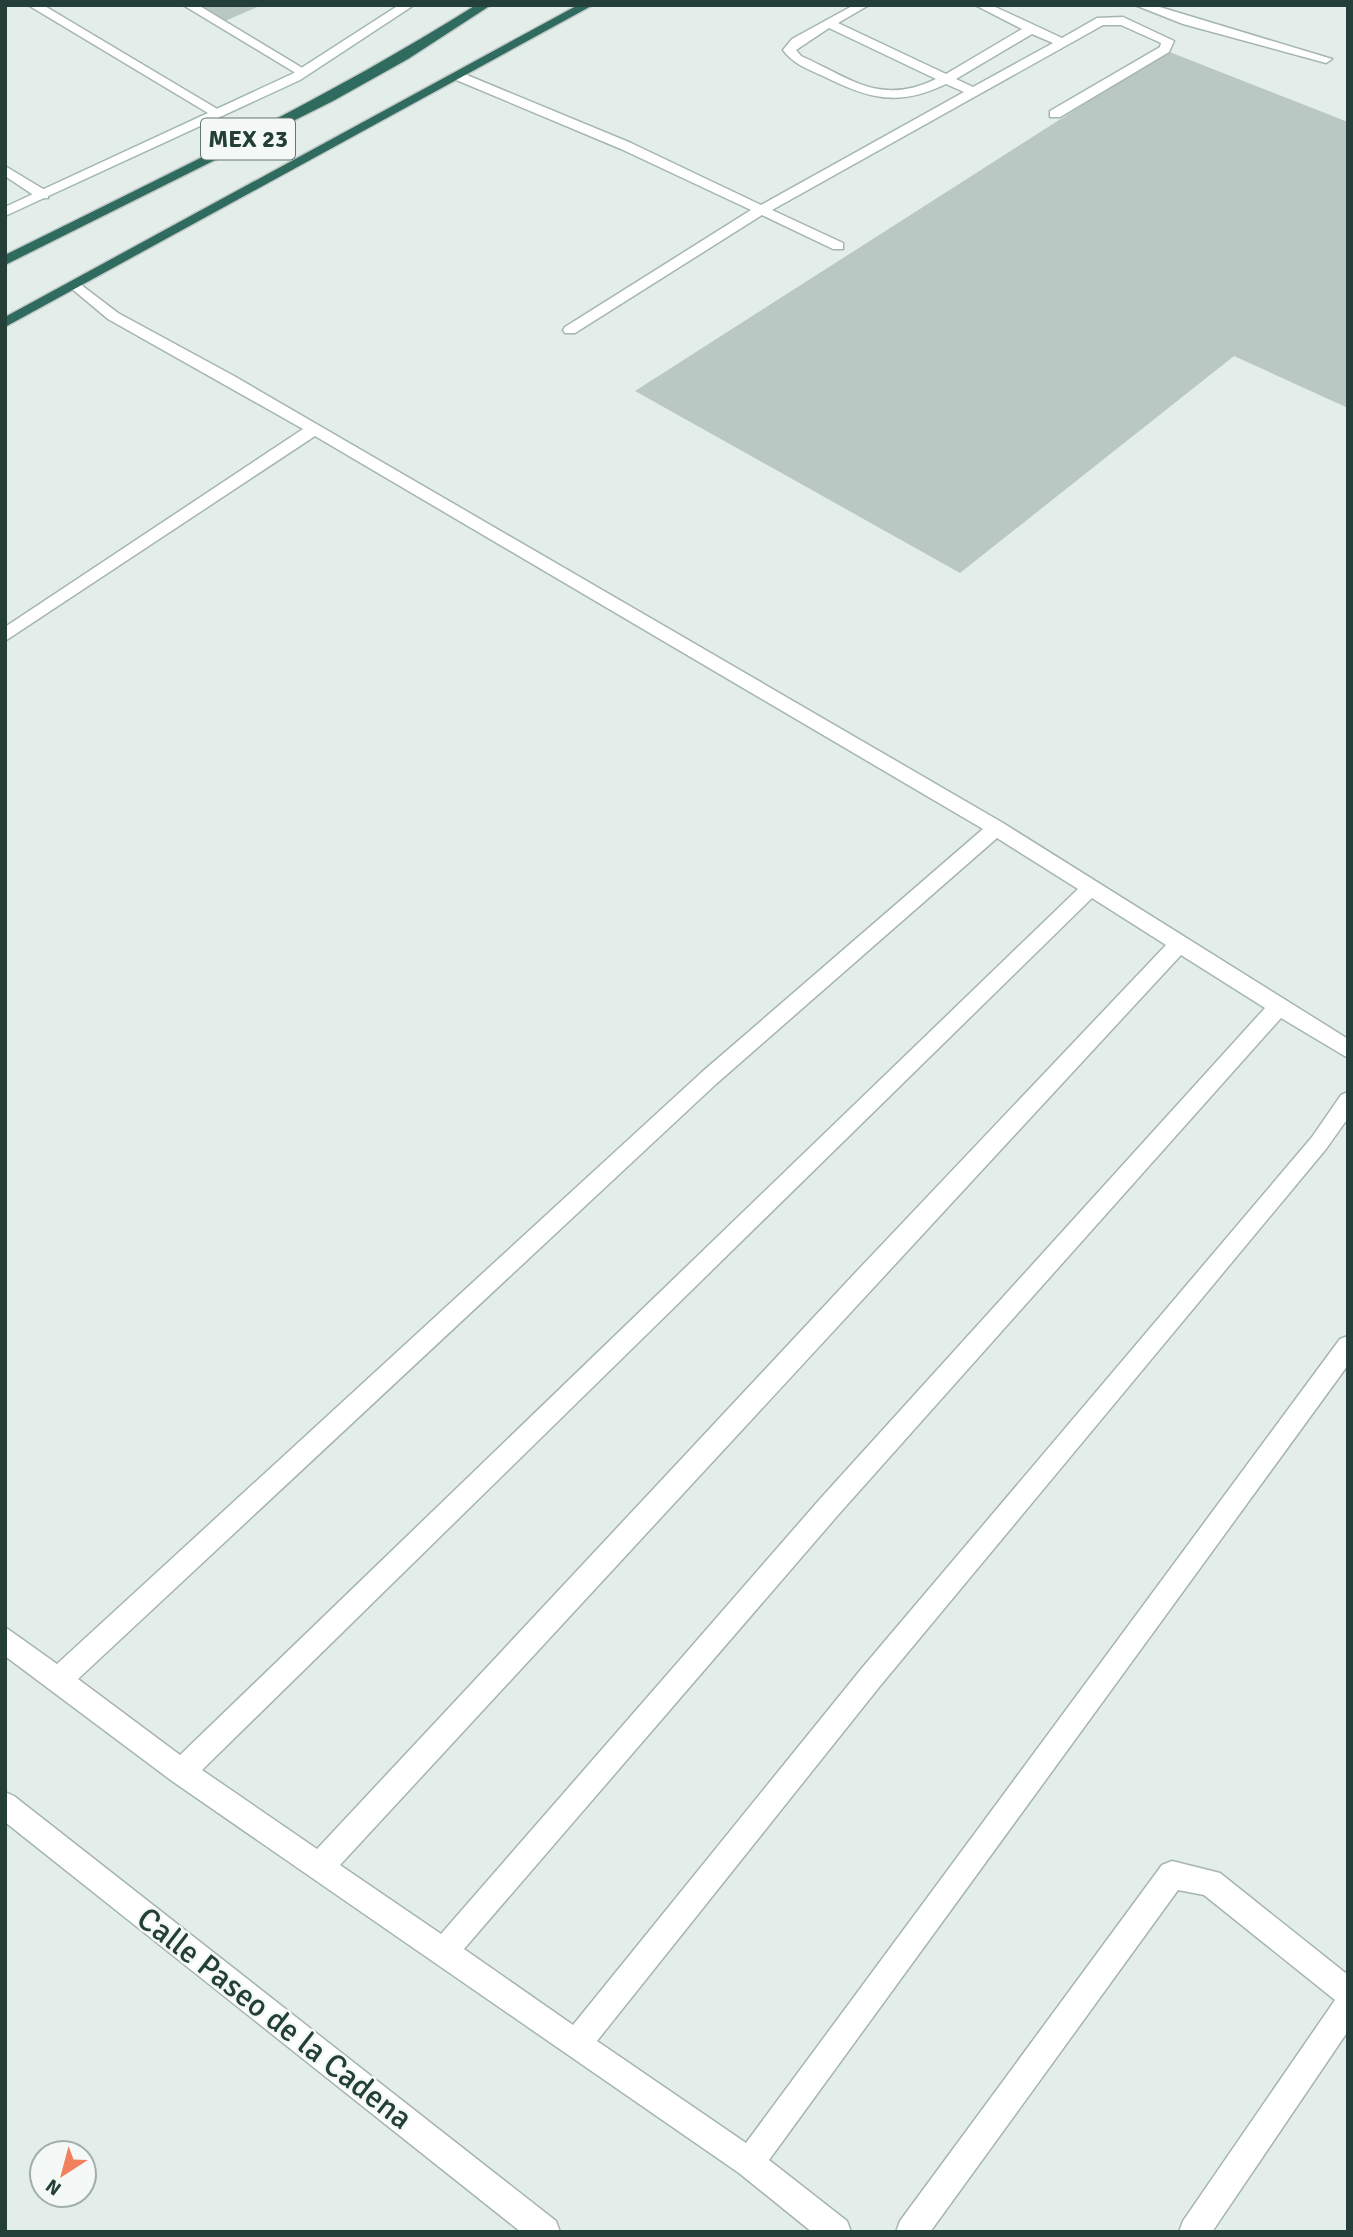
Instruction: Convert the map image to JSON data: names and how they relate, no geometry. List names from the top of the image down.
{
  "streets": {
    "highway": ["MEX 23"],
    "street": ["Calle Paseo de la Cadena"]
  },
  "north": "bottom left"
}
